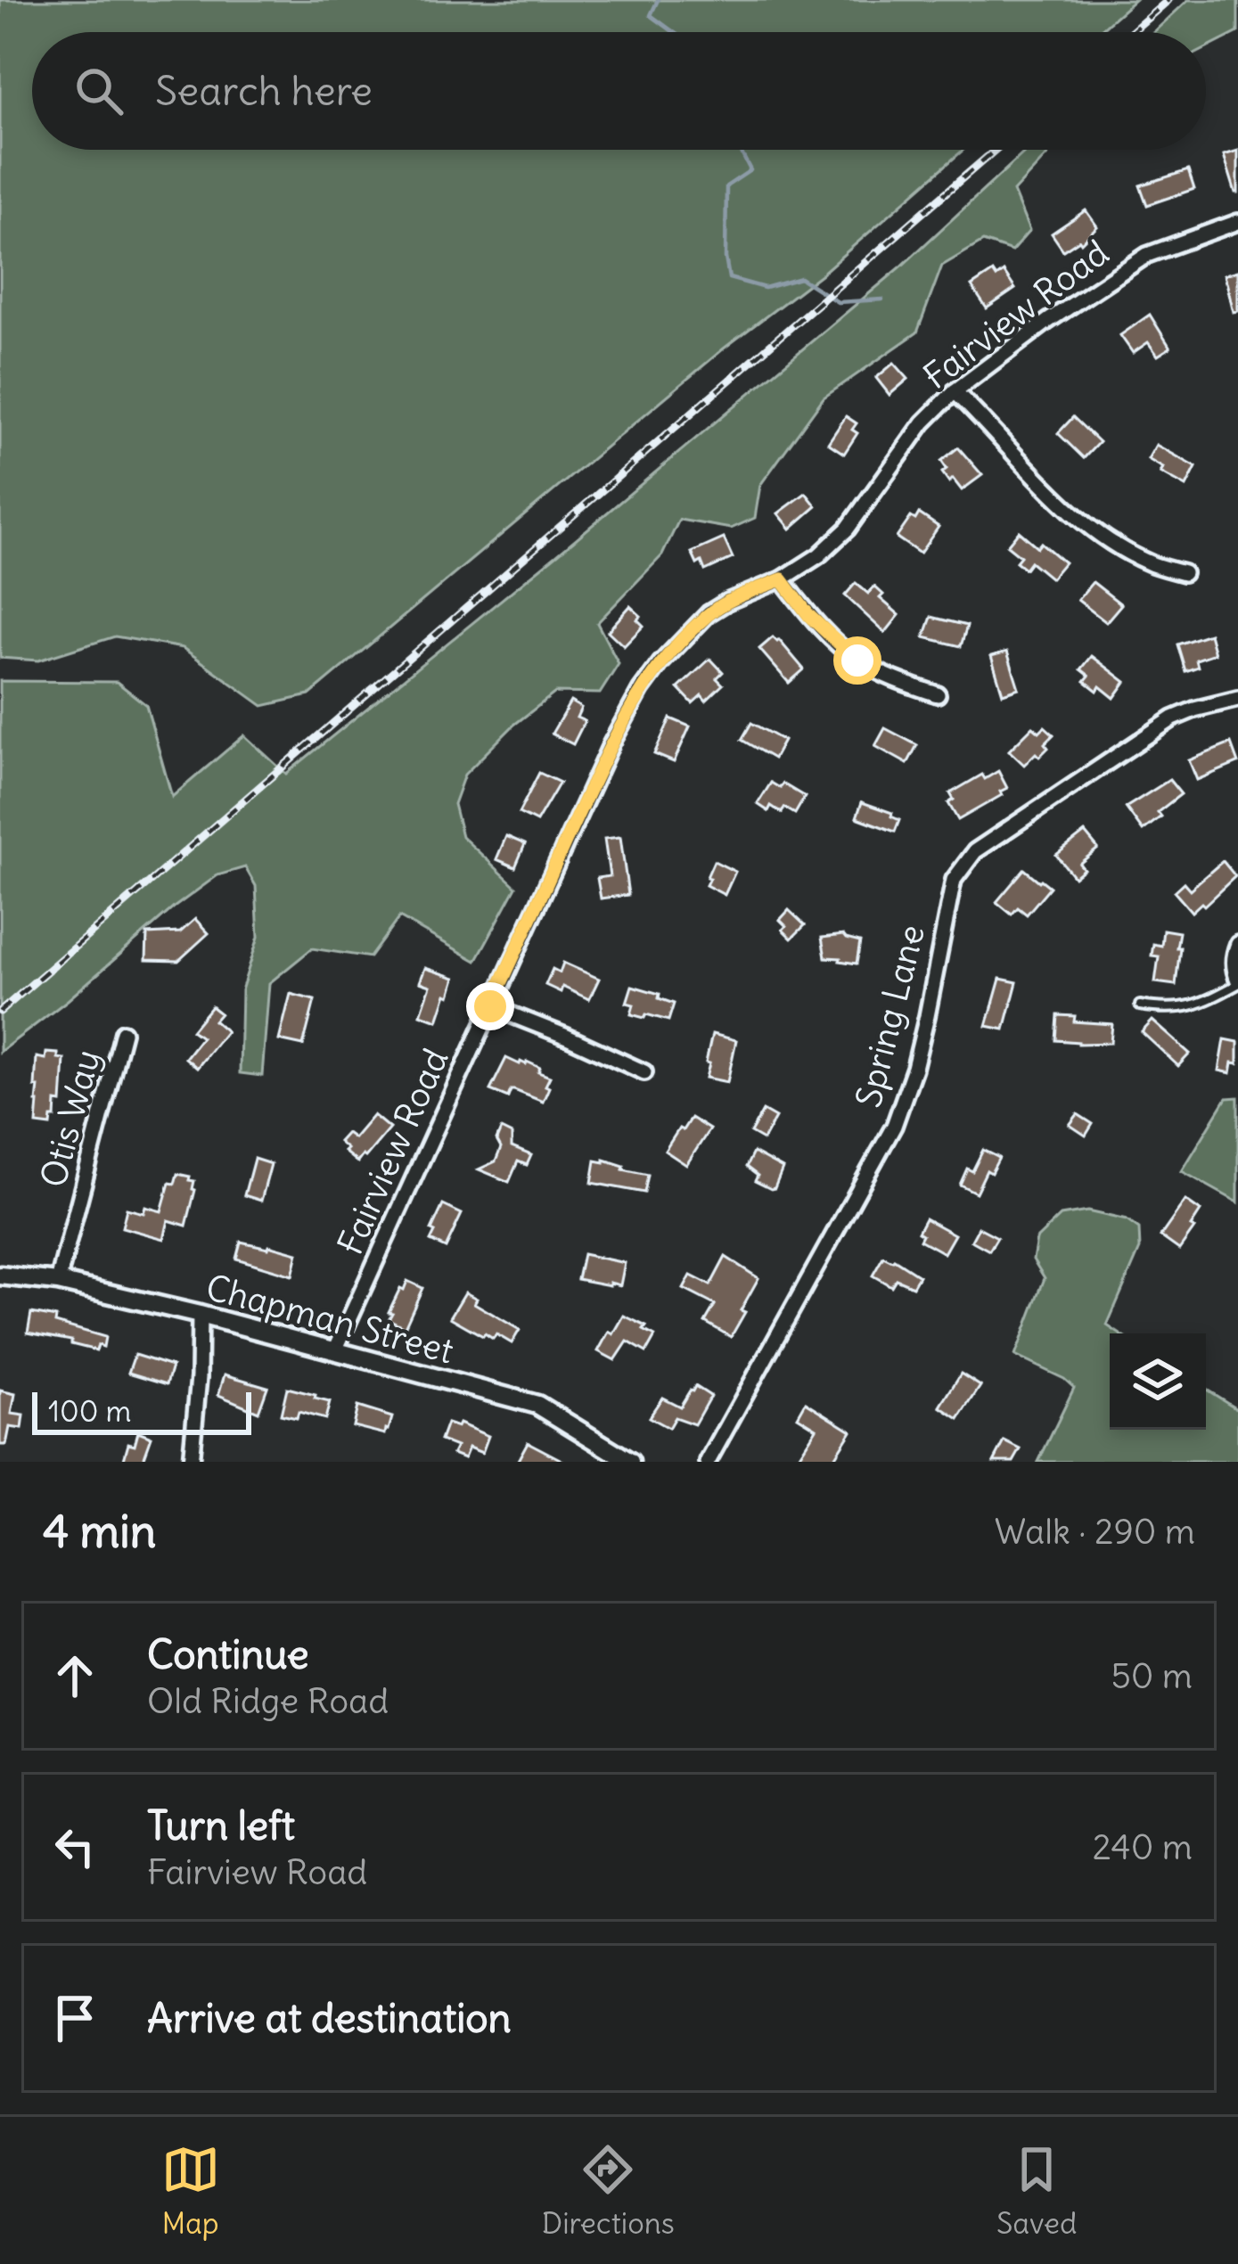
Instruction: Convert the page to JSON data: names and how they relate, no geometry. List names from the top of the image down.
{
  "streets": {
    "street": [
      "Fairview Road",
      "Spring Lane",
      "Otis Way",
      "Chapman Street"
    ]
  },
  "crossings": [
    ["Fairview Road", "Chapman Street"],
    ["Otis Way", "Chapman Street"]
  ],
  "scale_bar": "100 m",
  "page": {
    "search": "Search here",
    "scale": "100 m",
    "heading": ["4 min", "Walk · 290 m"],
    "list": [
      ["Continue", "Old Ridge Road", "50 m"],
      ["Turn left", "Fairview Road", "240 m"],
      "Arrive at destination"
    ],
    "nav": ["Map", "Directions", "Saved"]
  }
}
